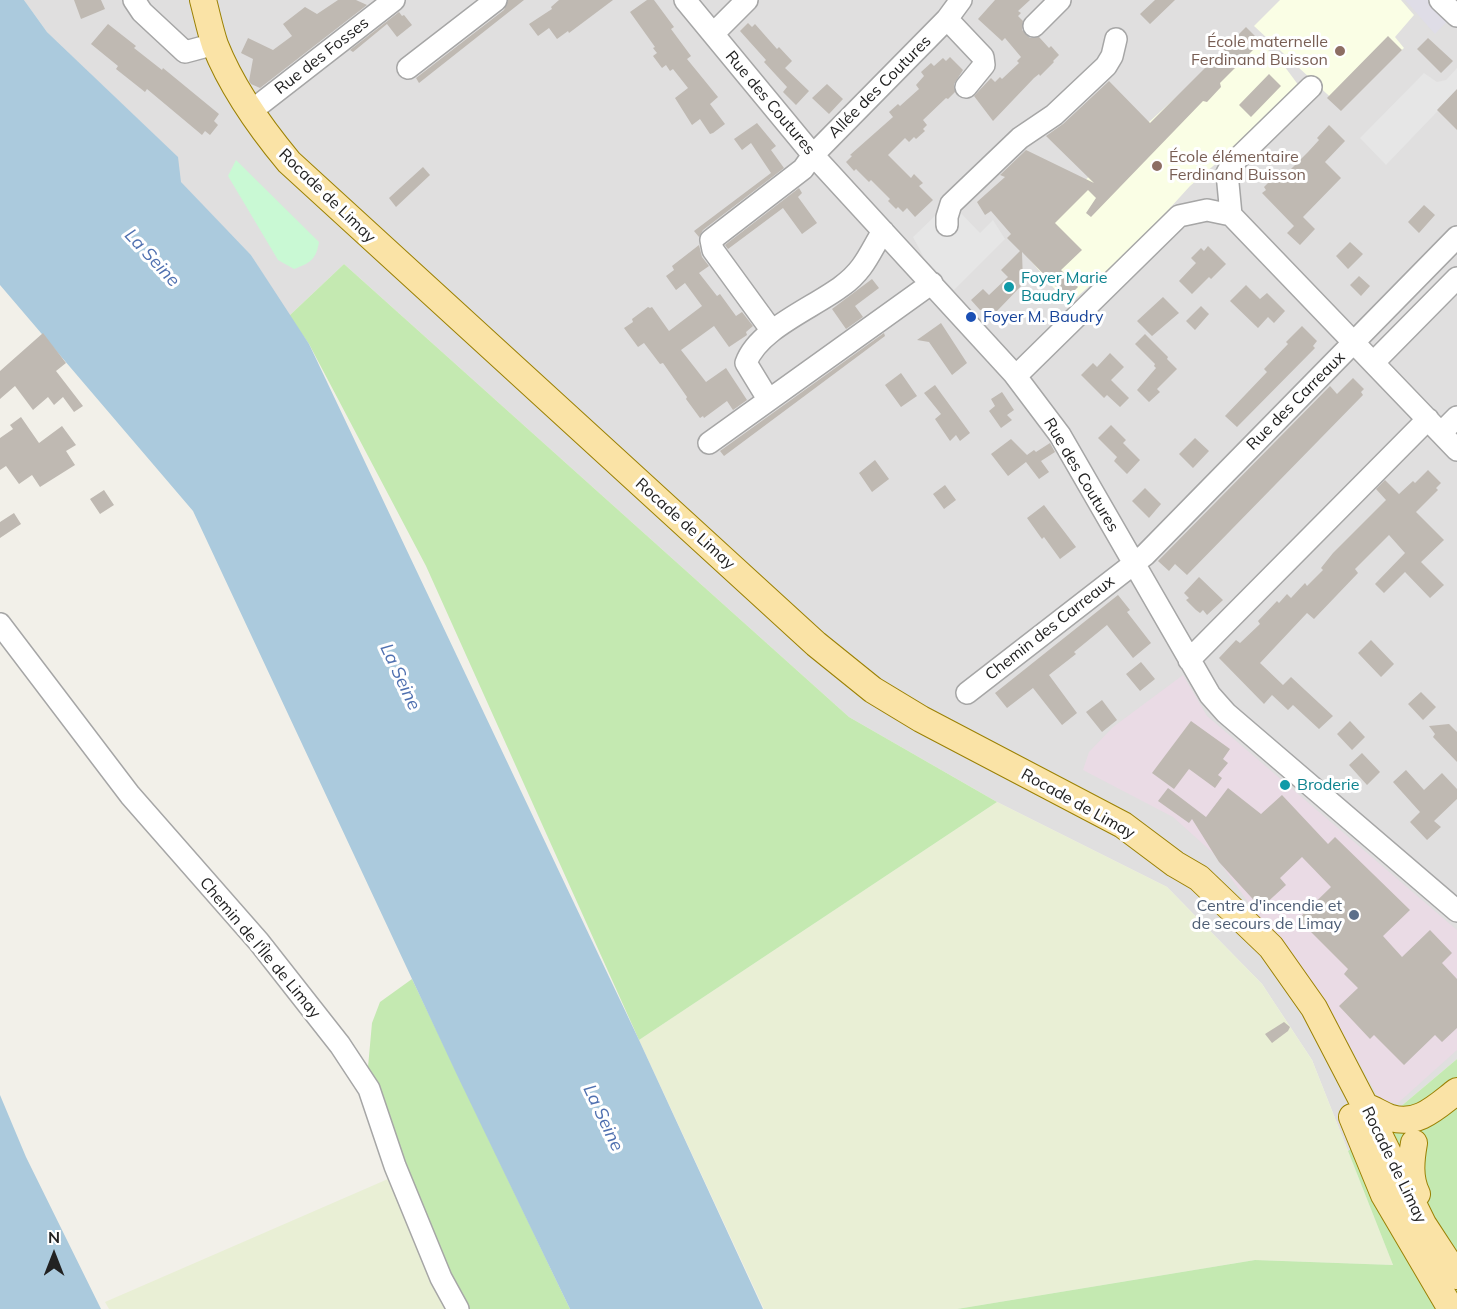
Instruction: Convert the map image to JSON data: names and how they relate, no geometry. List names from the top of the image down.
{
  "streets": {
    "main road": ["Rocade de Limay"],
    "street": [
      "Rue des Fosses",
      "Allée des Coutures",
      "Rue des Coutures",
      "Rue des Carreaux",
      "Chemin des Carreaux",
      "Chemin de l'Île de Limay"
    ]
  },
  "crossings": [
    ["Rue des Fosses", "Rocade de Limay"],
    ["Allée des Coutures", "Rue des Coutures"],
    ["Rue des Coutures", "Rue des Carreaux"],
    ["Rue des Coutures", "Chemin des Carreaux"],
    ["Rue des Carreaux", "Chemin des Carreaux"]
  ],
  "water": ["La Seine"],
  "places": [
    "École maternelle Ferdinand Buisson",
    "École élémentaire Ferdinand Buisson",
    "Foyer Marie Baudry",
    "Foyer M. Baudry",
    "Broderie",
    "Centre d'incendie et de secours de Limay"
  ],
  "north": "top"
}
